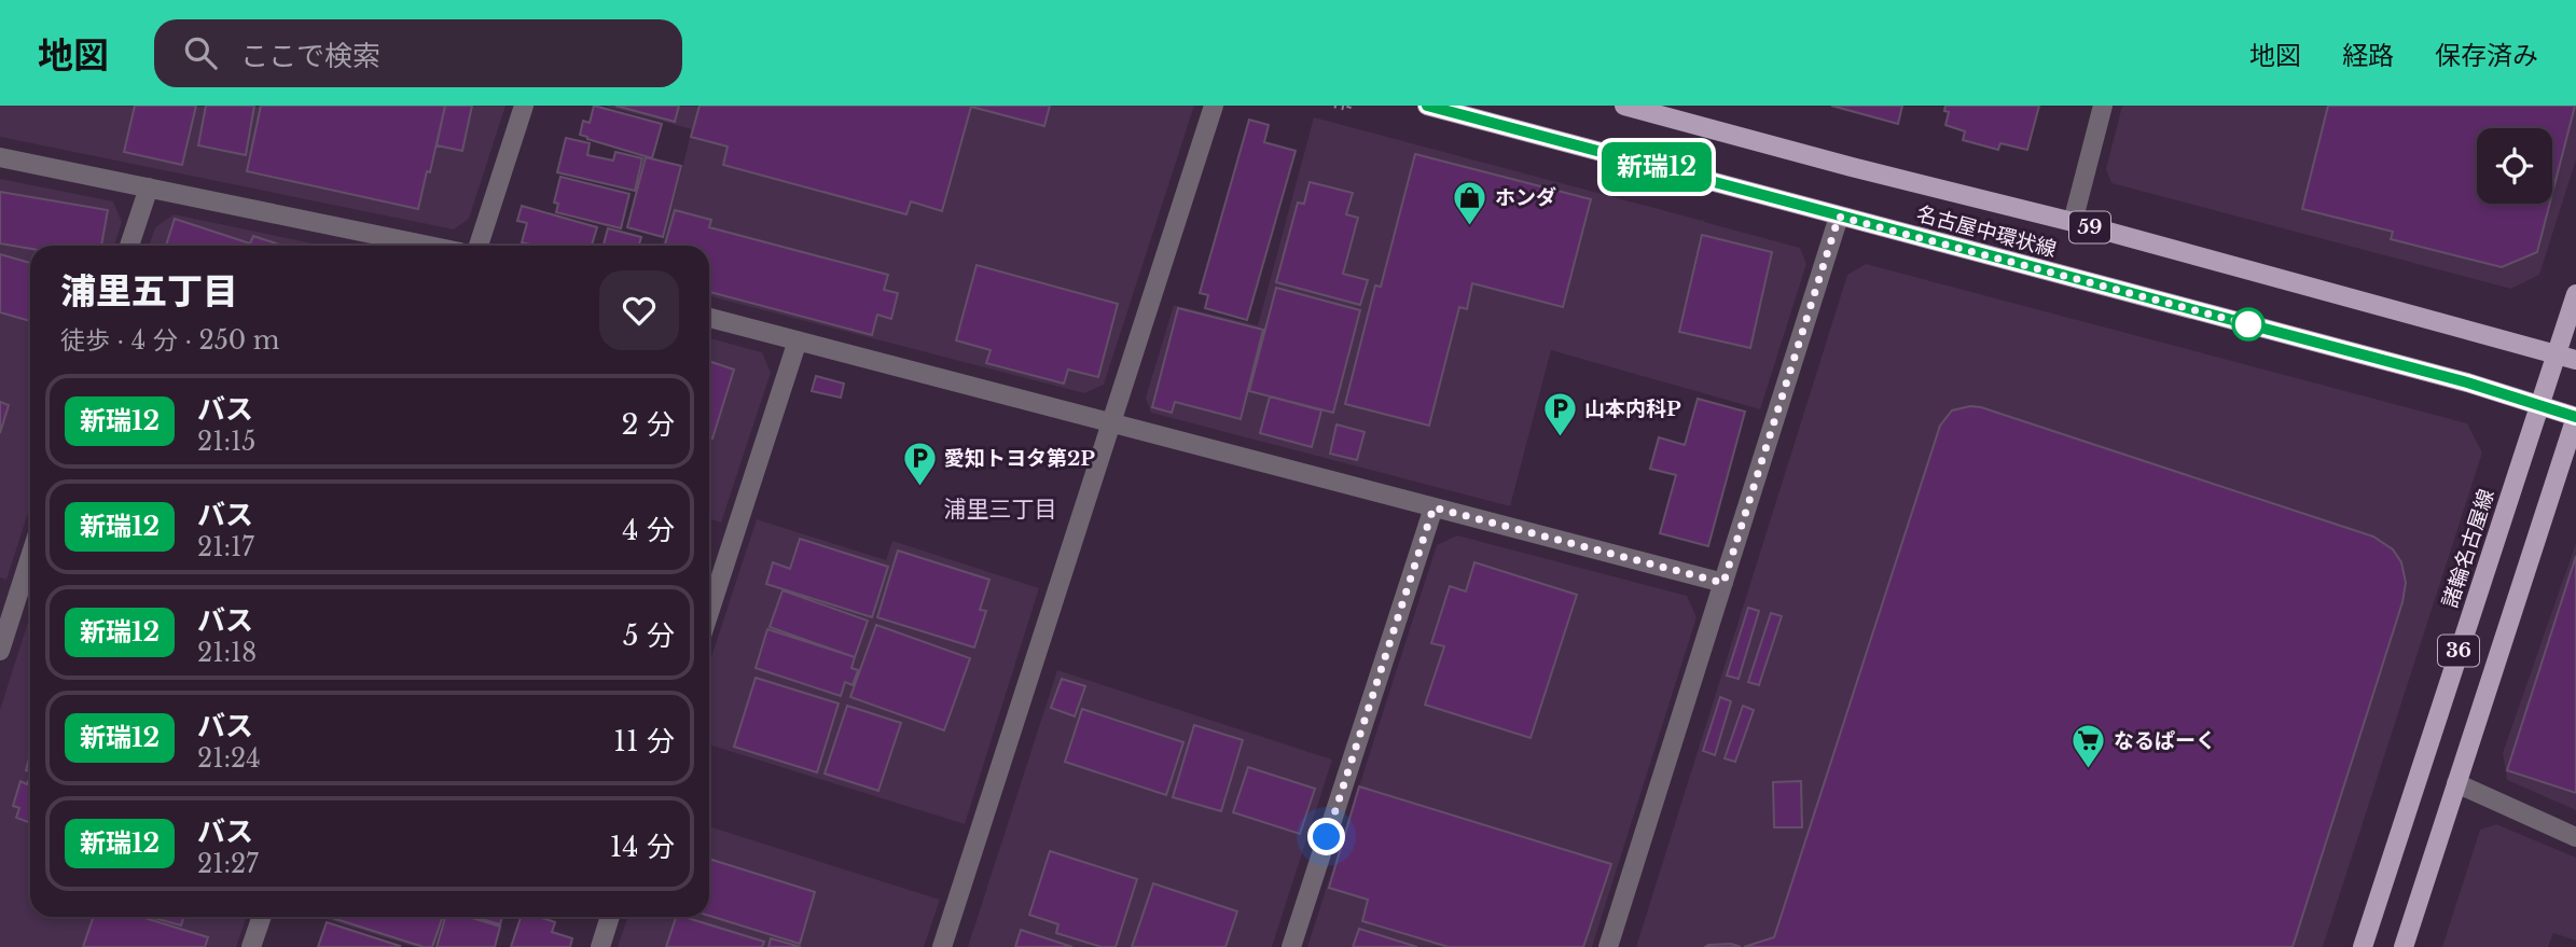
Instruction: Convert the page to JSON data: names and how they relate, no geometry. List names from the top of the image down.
{
  "streets": {
    "main road": [
      "59",
      "名古屋中環状線",
      "諸輪名古屋線",
      "36"
    ]
  },
  "crossings": [
    ["名古屋中環状線", "諸輪名古屋線"],
    ["名古屋中環状線", "36"]
  ],
  "districts": ["浦里三丁目"],
  "places": {
    "shop": ["ホンダ"],
    "parking": ["山本内科P", "愛知トヨタ第2P"],
    "supermarket": ["なるぱーく"]
  },
  "lines": ["bus line 新瑞12"],
  "page": {
    "header": "地図",
    "search": "ここで検索",
    "nav": ["地図", "経路", "保存済み"],
    "on_map": "新瑞12",
    "heading": ["浦里五丁目", "徒歩 · 4 分 · 250 m"],
    "list": [
      {
        "mark": "新瑞12",
        "name": "バス",
        "note": "21:15",
        "value": "2 分"
      },
      {
        "mark": "新瑞12",
        "name": "バス",
        "note": "21:17",
        "value": "4 分"
      },
      {
        "mark": "新瑞12",
        "name": "バス",
        "note": "21:18",
        "value": "5 分"
      },
      {
        "mark": "新瑞12",
        "name": "バス",
        "note": "21:24",
        "value": "11 分"
      },
      {
        "mark": "新瑞12",
        "name": "バス",
        "note": "21:27",
        "value": "14 分"
      }
    ]
  }
}
